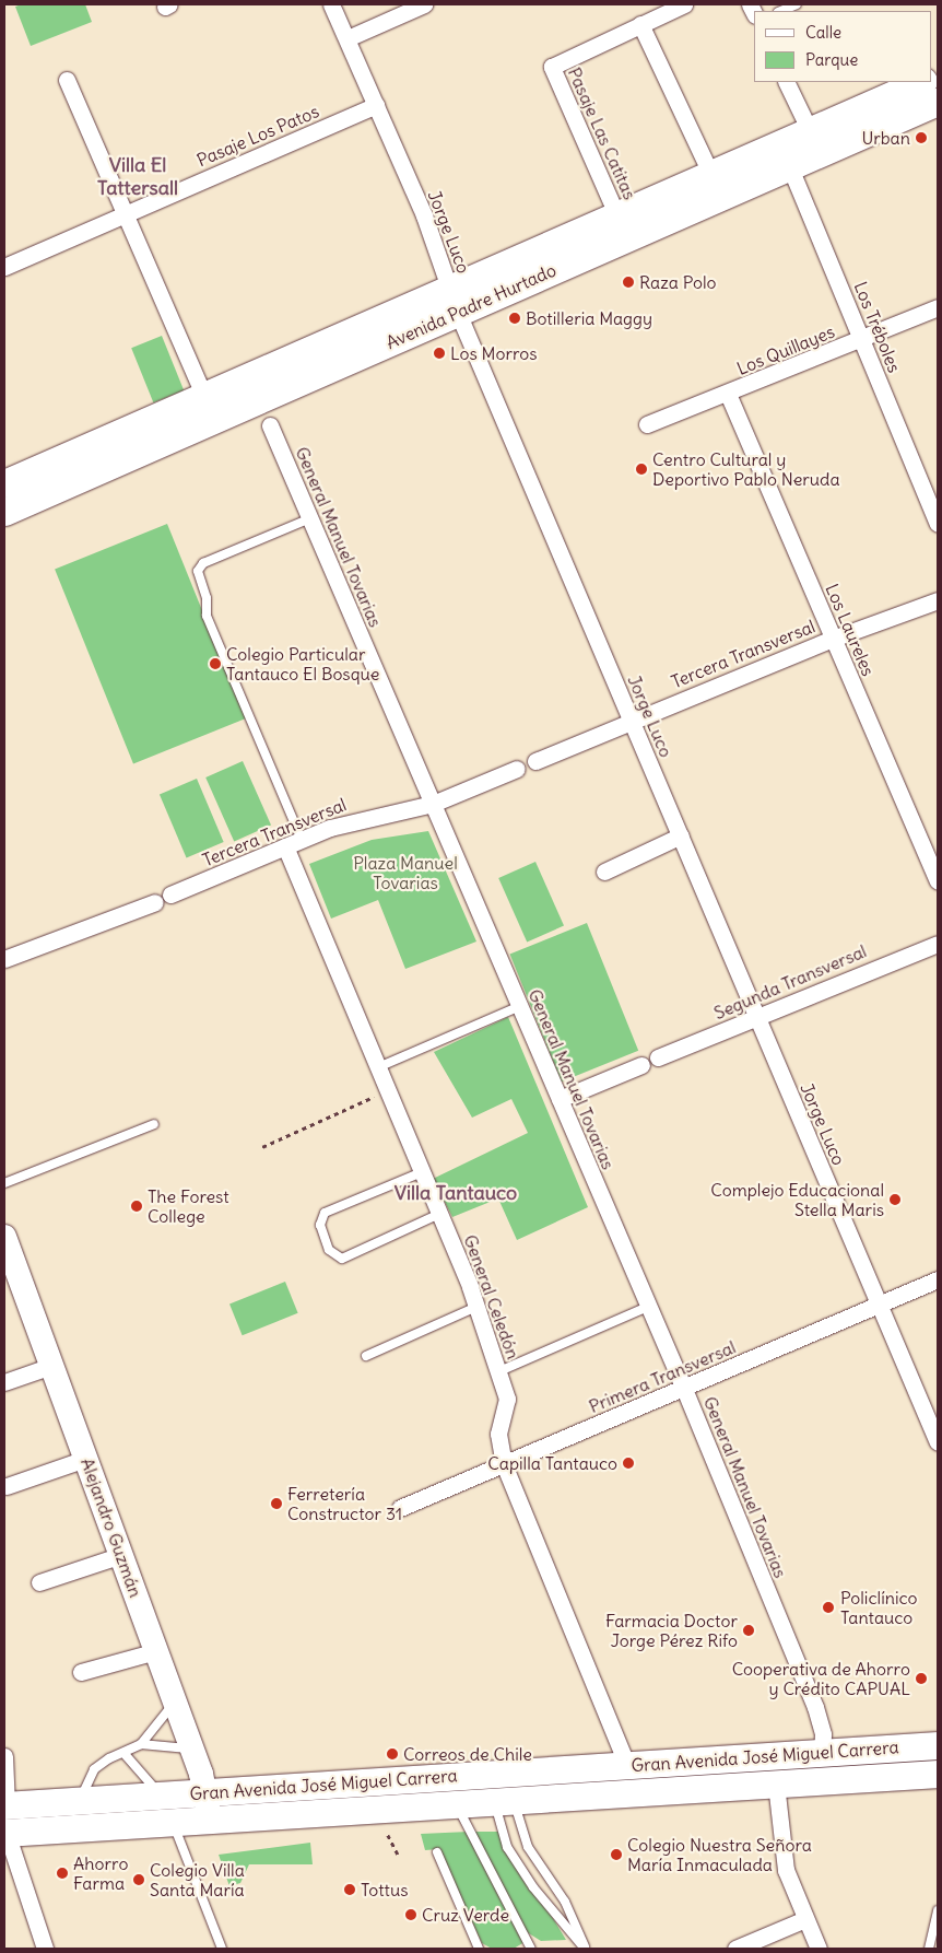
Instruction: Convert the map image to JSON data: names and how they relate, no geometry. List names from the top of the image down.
{
  "streets": {
    "main road": ["Avenida Padre Hurtado", "Gran Avenida José Miguel Carrera"],
    "street": [
      "Pasaje Las Catitas",
      "Pasaje Los Patos",
      "Jorge Luco",
      "Los Tréboles",
      "Los Quillayes",
      "General Manuel Tovarias",
      "Los Laureles",
      "Tercera Transversal",
      "Segunda Transversal",
      "General Celedón",
      "Primera Transversal",
      "Alejandro Guzmán"
    ]
  },
  "crossings": [
    ["Pasaje Las Catitas", "Avenida Padre Hurtado"],
    ["Pasaje Los Patos", "Jorge Luco"],
    ["Jorge Luco", "Avenida Padre Hurtado"],
    ["Jorge Luco", "Tercera Transversal"],
    ["Jorge Luco", "Segunda Transversal"],
    ["Jorge Luco", "Primera Transversal"],
    ["Avenida Padre Hurtado", "Los Tréboles"],
    ["Los Tréboles", "Los Quillayes"],
    ["Los Quillayes", "Los Laureles"],
    ["General Manuel Tovarias", "Tercera Transversal"],
    ["General Manuel Tovarias", "Primera Transversal"],
    ["General Manuel Tovarias", "Gran Avenida José Miguel Carrera"],
    ["Los Laureles", "Tercera Transversal"],
    ["Tercera Transversal", "General Celedón"],
    ["General Celedón", "Primera Transversal"],
    ["General Celedón", "Gran Avenida José Miguel Carrera"],
    ["Alejandro Guzmán", "Gran Avenida José Miguel Carrera"]
  ],
  "districts": ["Villa El Tattersall", "Villa Tantauco"],
  "parks": ["Plaza Manuel Tovarias"],
  "places": [
    "Urban",
    "Raza Polo",
    "Botilleria Maggy",
    "Los Morros",
    "Centro Cultural y Deportivo Pablo Neruda",
    "Colegio Particular Tantauco El Bosque",
    "Complejo Educacional Stella Maris",
    "The Forest College",
    "Capilla Tantauco",
    "Ferretería Constructor 31",
    "Policlínico Tantauco",
    "Farmacia Doctor Jorge Pérez Rifo",
    "Cooperativa de Ahorro y Crédito CAPUAL",
    "Correos de Chile",
    "Colegio Nuestra Señora María Inmaculada",
    "Ahorro Farma",
    "Colegio Villa Santa María",
    "Tottus",
    "Cruz Verde"
  ],
  "legend": ["Calle", "Parque"]
}
